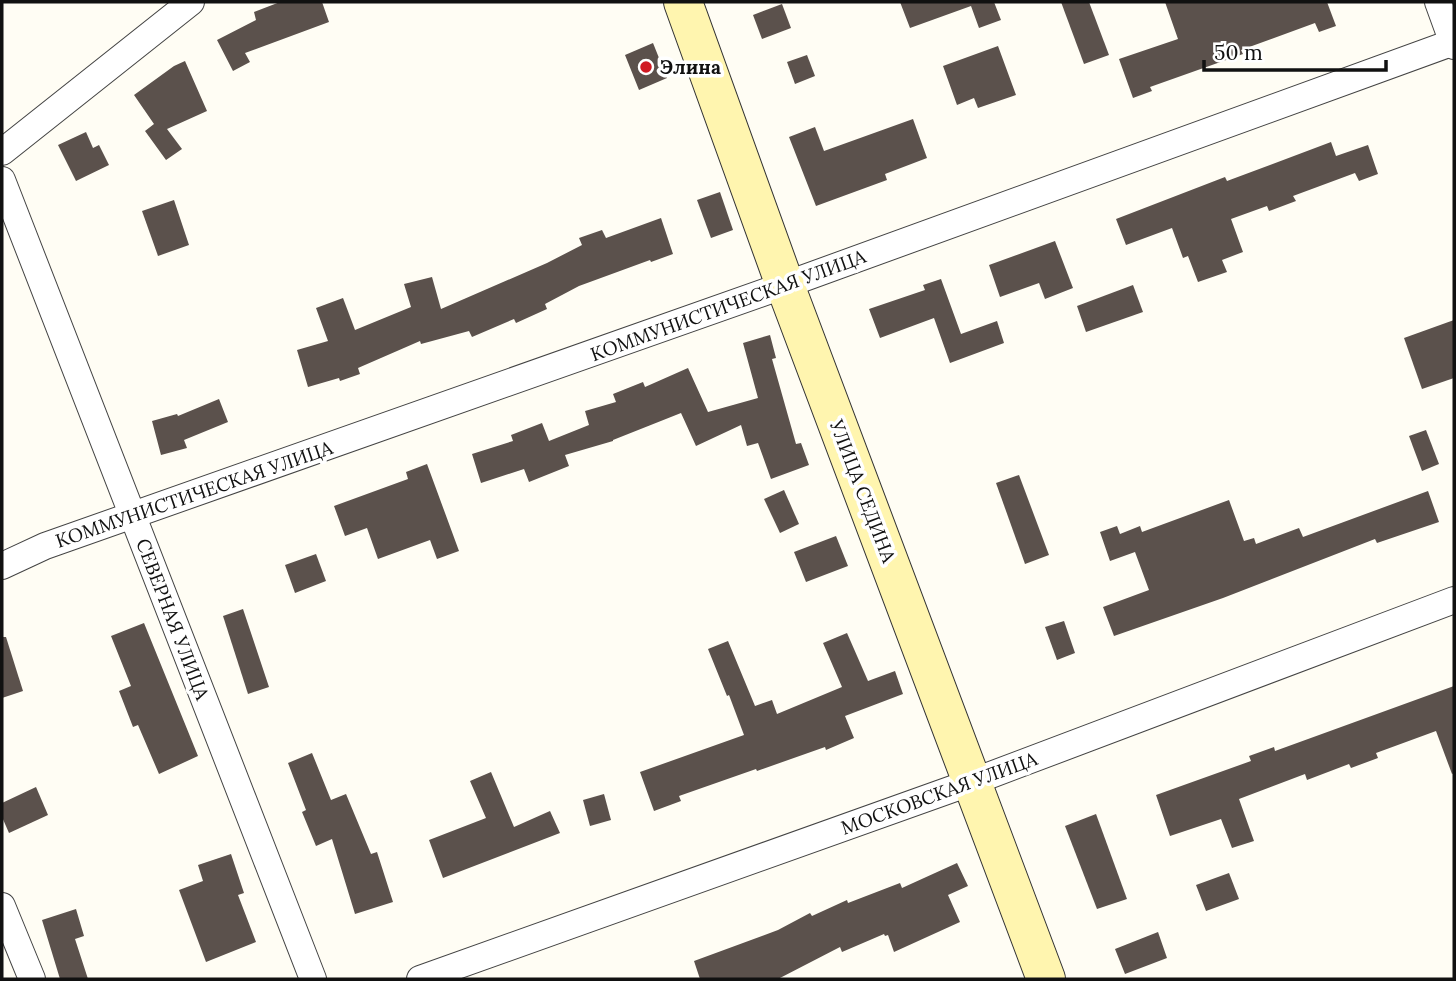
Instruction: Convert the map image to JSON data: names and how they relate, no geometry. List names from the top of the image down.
{
  "streets": {
    "main road": ["УЛИЦА СЕДИНА"],
    "street": ["КОММУНИСТИЧЕСКАЯ УЛИЦА", "СЕВЕРНАЯ УЛИЦА", "МОСКОВСКАЯ УЛИЦА"]
  },
  "crossings": [
    ["КОММУНИСТИЧЕСКАЯ УЛИЦА", "УЛИЦА СЕДИНА"],
    ["КОММУНИСТИЧЕСКАЯ УЛИЦА", "СЕВЕРНАЯ УЛИЦА"],
    ["УЛИЦА СЕДИНА", "МОСКОВСКАЯ УЛИЦА"]
  ],
  "places": ["Элина"],
  "scale_bar": "50 m"
}
